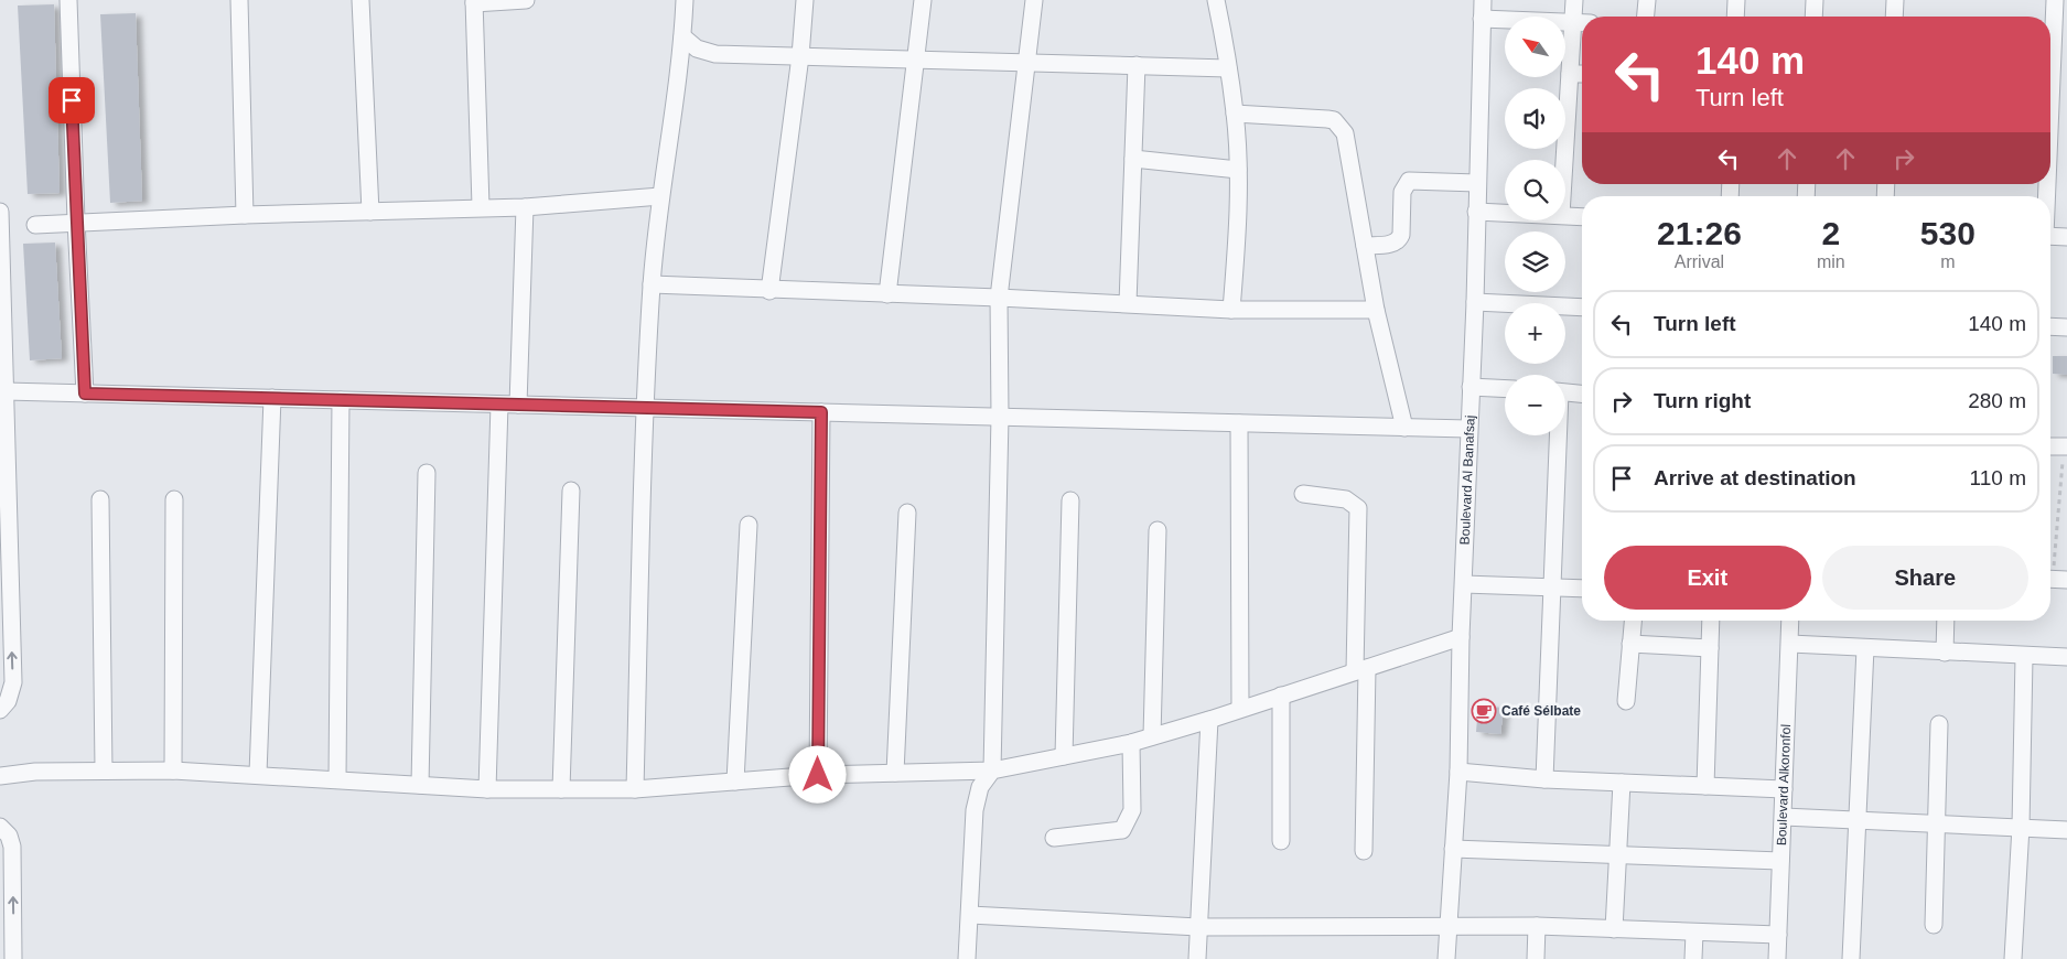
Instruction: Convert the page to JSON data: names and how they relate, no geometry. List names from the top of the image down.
{
  "streets": {
    "street": ["Boulevard Al Banafsaj", "Boulevard Alkoronfol"]
  },
  "places": {
    "cafe": ["Café Sélbate"]
  },
  "north": "top left",
  "page": {
    "map_buttons": ["+", "−"],
    "turn": ["140 m", "Turn left"],
    "eta": [
      "21:26",
      "Arrival",
      "2",
      "min",
      "530",
      "m"
    ],
    "list": [
      {
        "name": "Turn left",
        "value": "140 m"
      },
      {
        "name": "Turn right",
        "value": "280 m"
      },
      {
        "name": "Arrive at destination",
        "value": "110 m"
      }
    ],
    "buttons": ["Exit", "Share"]
  }
}
